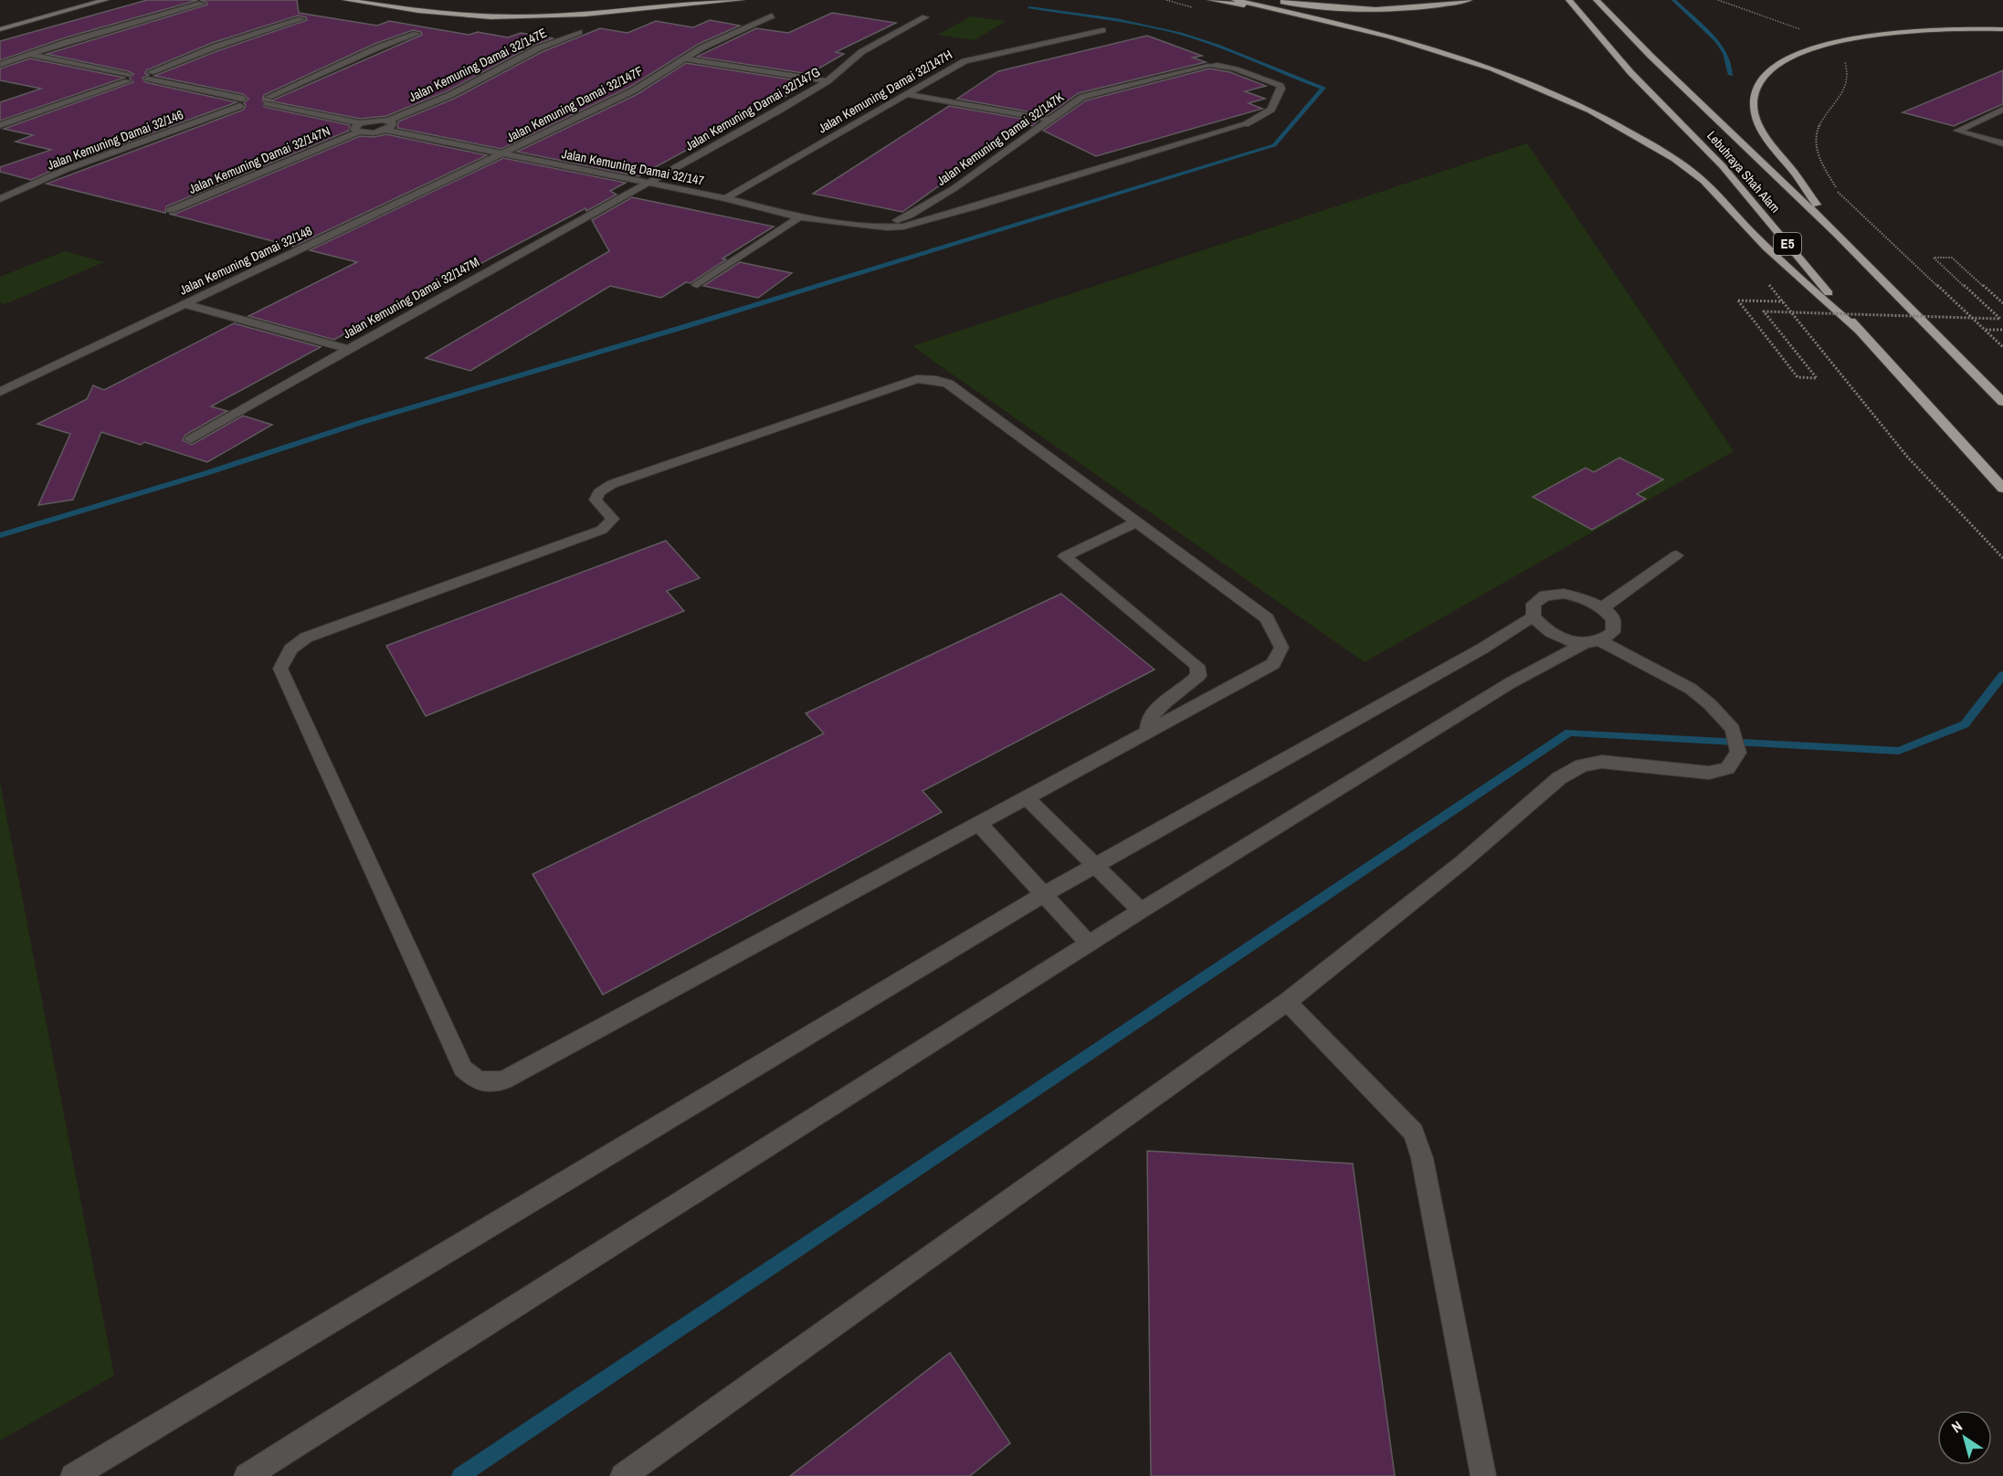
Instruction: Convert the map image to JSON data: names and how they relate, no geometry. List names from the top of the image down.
{
  "streets": {
    "highway": ["Lebuhraya Shah Alam", "E5"],
    "street": [
      "Jalan Kemuning Damai 32/147E",
      "Jalan Kemuning Damai 32/147H",
      "Jalan Kemuning Damai 32/147F",
      "Jalan Kemuning Damai 32/147G",
      "Jalan Kemuning Damai 32/147K",
      "Jalan Kemuning Damai 32/146",
      "Jalan Kemuning Damai 32/147N",
      "Jalan Kemuning Damai 32/147",
      "Jalan Kemuning Damai 32/148",
      "Jalan Kemuning Damai 32/147M"
    ]
  },
  "crossings": [
    ["Jalan Kemuning Damai 32/147E", "Jalan Kemuning Damai 32/147"],
    ["Jalan Kemuning Damai 32/147H", "Jalan Kemuning Damai 32/147"],
    ["Jalan Kemuning Damai 32/147F", "Jalan Kemuning Damai 32/147"],
    ["Jalan Kemuning Damai 32/147F", "Jalan Kemuning Damai 32/148"],
    ["Jalan Kemuning Damai 32/147G", "Jalan Kemuning Damai 32/147"],
    ["Jalan Kemuning Damai 32/147G", "Jalan Kemuning Damai 32/147M"],
    ["Jalan Kemuning Damai 32/147K", "Jalan Kemuning Damai 32/147"],
    ["Jalan Kemuning Damai 32/147", "Jalan Kemuning Damai 32/148"],
    ["Jalan Kemuning Damai 32/147", "Jalan Kemuning Damai 32/147M"]
  ],
  "north": "top left"
}
